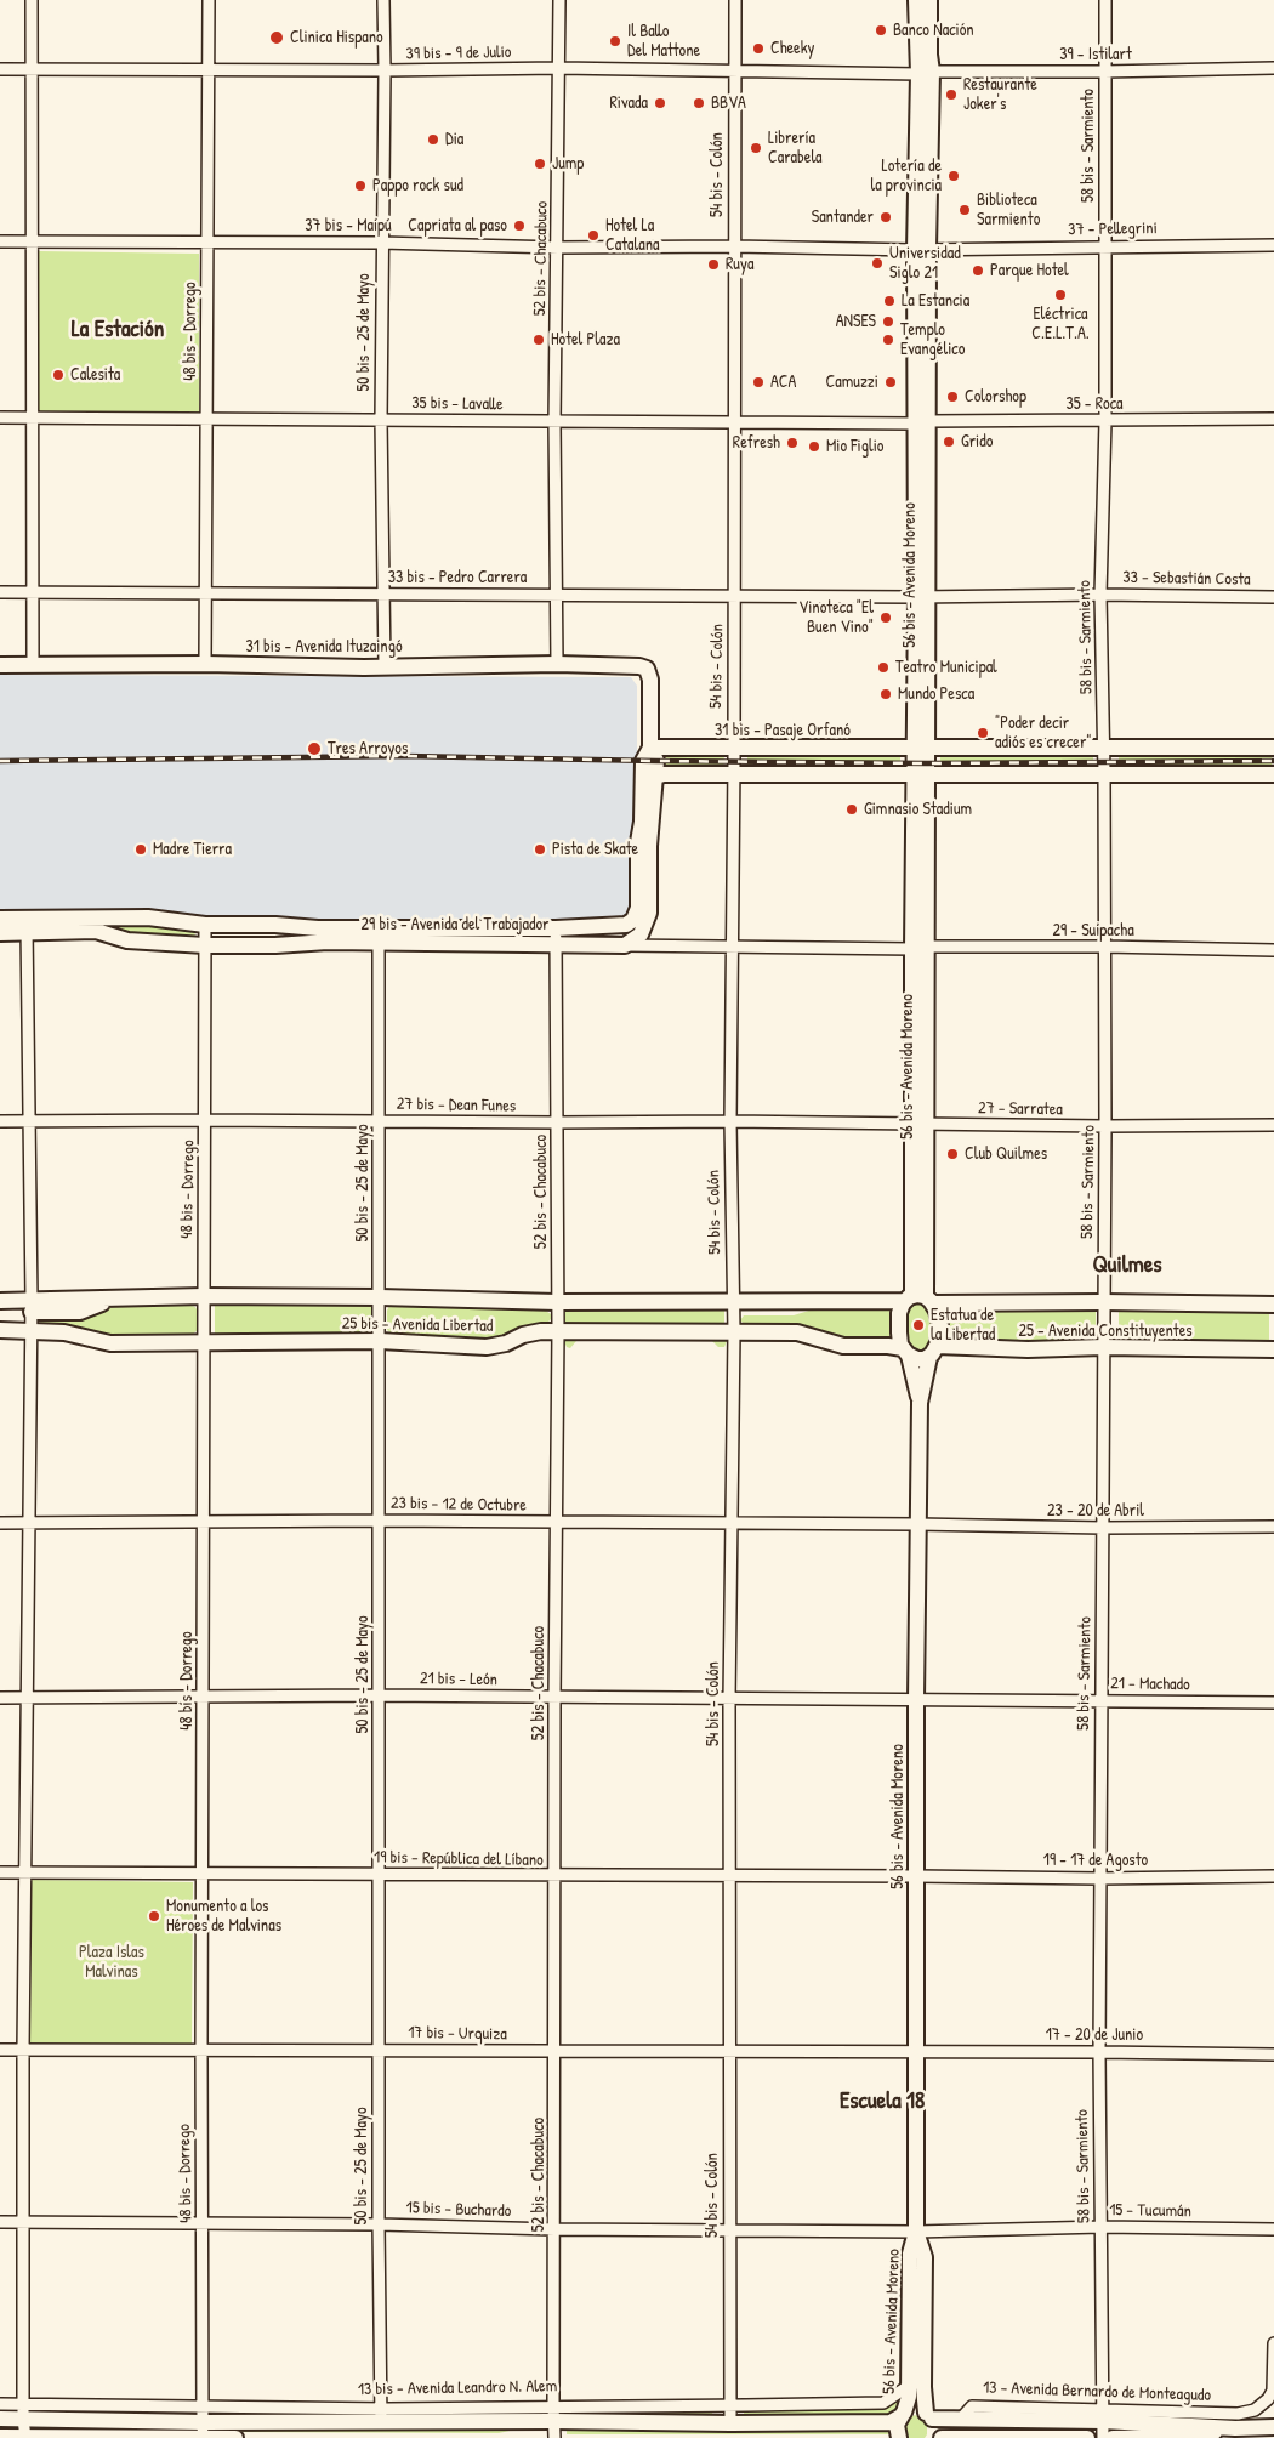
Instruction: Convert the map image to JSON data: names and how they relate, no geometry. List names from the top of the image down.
{
  "streets": {
    "main road": [
      "56 bis - Avenida Moreno",
      "31 bis - Avenida Ituzaingó",
      "31 bis - Pasaje Orfanó",
      "29 bis - Avenida del Trabajador",
      "25 bis - Avenida Libertad",
      "25 - Avenida Constituyentes",
      "13 bis - Avenida Leandro N. Alem",
      "13 - Avenida Bernardo de Monteagudo"
    ],
    "street": [
      "39 bis - 9 de Julio",
      "39 - Istilart",
      "58 bis - Sarmiento",
      "54 bis - Colón",
      "37 bis - Maipú",
      "37 - Pellegrini",
      "52 bis - Chacabuco",
      "48 bis - Dorrego",
      "50 bis - 25 de Mayo",
      "35 bis - Lavalle",
      "35 - Roca",
      "33 bis - Pedro Carrera",
      "33 - Sebastián Costa",
      "29 - Suipacha",
      "27 bis - Dean Funes",
      "27 - Sarratea",
      "23 bis - 12 de Octubre",
      "23 - 20 de Abril",
      "21 bis - León",
      "21 - Machado",
      "19 bis - República del Líbano",
      "19 - 17 de Agosto",
      "17 bis - Urquiza",
      "17 - 20 de Junio",
      "15 bis - Buchardo",
      "15 - Tucumán"
    ]
  },
  "crossings": [
    ["39 bis - 9 de Julio", "39 - Istilart"],
    ["39 bis - 9 de Julio", "54 bis - Colón"],
    ["39 bis - 9 de Julio", "52 bis - Chacabuco"],
    ["39 bis - 9 de Julio", "48 bis - Dorrego"],
    ["39 bis - 9 de Julio", "50 bis - 25 de Mayo"],
    ["39 bis - 9 de Julio", "56 bis - Avenida Moreno"],
    ["39 - Istilart", "58 bis - Sarmiento"],
    ["39 - Istilart", "56 bis - Avenida Moreno"],
    ["58 bis - Sarmiento", "37 - Pellegrini"],
    ["58 bis - Sarmiento", "35 - Roca"],
    ["58 bis - Sarmiento", "33 - Sebastián Costa"],
    ["58 bis - Sarmiento", "31 bis - Pasaje Orfanó"],
    ["58 bis - Sarmiento", "29 - Suipacha"],
    ["58 bis - Sarmiento", "27 - Sarratea"],
    ["58 bis - Sarmiento", "25 - Avenida Constituyentes"],
    ["58 bis - Sarmiento", "23 - 20 de Abril"],
    ["58 bis - Sarmiento", "21 - Machado"],
    ["58 bis - Sarmiento", "19 - 17 de Agosto"],
    ["58 bis - Sarmiento", "17 - 20 de Junio"],
    ["58 bis - Sarmiento", "15 - Tucumán"],
    ["58 bis - Sarmiento", "13 - Avenida Bernardo de Monteagudo"],
    ["54 bis - Colón", "37 bis - Maipú"],
    ["54 bis - Colón", "35 bis - Lavalle"],
    ["54 bis - Colón", "33 bis - Pedro Carrera"],
    ["54 bis - Colón", "31 bis - Pasaje Orfanó"],
    ["54 bis - Colón", "29 bis - Avenida del Trabajador"],
    ["54 bis - Colón", "27 bis - Dean Funes"],
    ["54 bis - Colón", "25 bis - Avenida Libertad"],
    ["54 bis - Colón", "23 bis - 12 de Octubre"],
    ["54 bis - Colón", "21 bis - León"],
    ["54 bis - Colón", "19 bis - República del Líbano"],
    ["54 bis - Colón", "17 bis - Urquiza"],
    ["54 bis - Colón", "15 bis - Buchardo"],
    ["54 bis - Colón", "13 bis - Avenida Leandro N. Alem"],
    ["37 bis - Maipú", "37 - Pellegrini"],
    ["37 bis - Maipú", "52 bis - Chacabuco"],
    ["37 bis - Maipú", "48 bis - Dorrego"],
    ["37 bis - Maipú", "50 bis - 25 de Mayo"],
    ["37 bis - Maipú", "56 bis - Avenida Moreno"],
    ["37 - Pellegrini", "56 bis - Avenida Moreno"],
    ["52 bis - Chacabuco", "35 bis - Lavalle"],
    ["52 bis - Chacabuco", "33 bis - Pedro Carrera"],
    ["52 bis - Chacabuco", "31 bis - Avenida Ituzaingó"],
    ["52 bis - Chacabuco", "29 bis - Avenida del Trabajador"],
    ["52 bis - Chacabuco", "27 bis - Dean Funes"],
    ["52 bis - Chacabuco", "25 bis - Avenida Libertad"],
    ["52 bis - Chacabuco", "23 bis - 12 de Octubre"],
    ["52 bis - Chacabuco", "21 bis - León"],
    ["52 bis - Chacabuco", "19 bis - República del Líbano"],
    ["52 bis - Chacabuco", "17 bis - Urquiza"],
    ["52 bis - Chacabuco", "15 bis - Buchardo"],
    ["52 bis - Chacabuco", "13 bis - Avenida Leandro N. Alem"],
    ["48 bis - Dorrego", "35 bis - Lavalle"],
    ["48 bis - Dorrego", "33 bis - Pedro Carrera"],
    ["48 bis - Dorrego", "31 bis - Avenida Ituzaingó"],
    ["48 bis - Dorrego", "29 bis - Avenida del Trabajador"],
    ["48 bis - Dorrego", "27 bis - Dean Funes"],
    ["48 bis - Dorrego", "25 bis - Avenida Libertad"],
    ["48 bis - Dorrego", "23 bis - 12 de Octubre"],
    ["48 bis - Dorrego", "21 bis - León"],
    ["48 bis - Dorrego", "19 bis - República del Líbano"],
    ["48 bis - Dorrego", "17 bis - Urquiza"],
    ["48 bis - Dorrego", "15 bis - Buchardo"],
    ["48 bis - Dorrego", "13 bis - Avenida Leandro N. Alem"],
    ["50 bis - 25 de Mayo", "35 bis - Lavalle"],
    ["50 bis - 25 de Mayo", "33 bis - Pedro Carrera"],
    ["50 bis - 25 de Mayo", "31 bis - Avenida Ituzaingó"],
    ["50 bis - 25 de Mayo", "29 bis - Avenida del Trabajador"],
    ["50 bis - 25 de Mayo", "27 bis - Dean Funes"],
    ["50 bis - 25 de Mayo", "25 bis - Avenida Libertad"],
    ["50 bis - 25 de Mayo", "23 bis - 12 de Octubre"],
    ["50 bis - 25 de Mayo", "21 bis - León"],
    ["50 bis - 25 de Mayo", "19 bis - República del Líbano"],
    ["50 bis - 25 de Mayo", "17 bis - Urquiza"],
    ["50 bis - 25 de Mayo", "15 bis - Buchardo"],
    ["50 bis - 25 de Mayo", "13 bis - Avenida Leandro N. Alem"],
    ["35 bis - Lavalle", "35 - Roca"],
    ["35 bis - Lavalle", "56 bis - Avenida Moreno"],
    ["35 - Roca", "56 bis - Avenida Moreno"],
    ["56 bis - Avenida Moreno", "33 bis - Pedro Carrera"],
    ["56 bis - Avenida Moreno", "33 - Sebastián Costa"],
    ["56 bis - Avenida Moreno", "31 bis - Pasaje Orfanó"],
    ["56 bis - Avenida Moreno", "29 bis - Avenida del Trabajador"],
    ["56 bis - Avenida Moreno", "29 - Suipacha"],
    ["56 bis - Avenida Moreno", "27 bis - Dean Funes"],
    ["56 bis - Avenida Moreno", "27 - Sarratea"],
    ["56 bis - Avenida Moreno", "25 bis - Avenida Libertad"],
    ["56 bis - Avenida Moreno", "25 - Avenida Constituyentes"],
    ["56 bis - Avenida Moreno", "23 bis - 12 de Octubre"],
    ["56 bis - Avenida Moreno", "23 - 20 de Abril"],
    ["56 bis - Avenida Moreno", "21 bis - León"],
    ["56 bis - Avenida Moreno", "21 - Machado"],
    ["56 bis - Avenida Moreno", "19 bis - República del Líbano"],
    ["56 bis - Avenida Moreno", "19 - 17 de Agosto"],
    ["56 bis - Avenida Moreno", "17 bis - Urquiza"],
    ["56 bis - Avenida Moreno", "17 - 20 de Junio"],
    ["56 bis - Avenida Moreno", "15 bis - Buchardo"],
    ["56 bis - Avenida Moreno", "15 - Tucumán"],
    ["56 bis - Avenida Moreno", "13 bis - Avenida Leandro N. Alem"],
    ["56 bis - Avenida Moreno", "13 - Avenida Bernardo de Monteagudo"],
    ["33 bis - Pedro Carrera", "33 - Sebastián Costa"],
    ["31 bis - Avenida Ituzaingó", "31 bis - Pasaje Orfanó"],
    ["29 bis - Avenida del Trabajador", "29 - Suipacha"],
    ["27 bis - Dean Funes", "27 - Sarratea"],
    ["25 bis - Avenida Libertad", "25 - Avenida Constituyentes"],
    ["23 bis - 12 de Octubre", "23 - 20 de Abril"],
    ["21 bis - León", "21 - Machado"],
    ["19 bis - República del Líbano", "19 - 17 de Agosto"],
    ["17 bis - Urquiza", "17 - 20 de Junio"],
    ["15 bis - Buchardo", "15 - Tucumán"],
    ["13 bis - Avenida Leandro N. Alem", "13 - Avenida Bernardo de Monteagudo"]
  ],
  "districts": ["La Estación", "Quilmes", "Escuela 18"],
  "parks": ["Plaza Islas Malvinas"],
  "places": [
    "Banco Nación",
    "Clinica Hispano",
    "Il Ballo Del Mattone",
    "Cheeky",
    "Restaurante Joker's",
    "Rivada",
    "BBVA",
    "Dia",
    "Librería Carabela",
    "Jump",
    "Lotería de la provincia",
    "Pappo rock sud",
    "Biblioteca Sarmiento",
    "Santander",
    "Capriata al paso",
    "Hotel La Catalana",
    "Universidad Siglo 21",
    "Ruya",
    "Parque Hotel",
    "Eléctrica C.E.L.T.A.",
    "La Estancia",
    "ANSES",
    "Hotel Plaza",
    "Templo Evangélico",
    "Calesita",
    "ACA",
    "Camuzzi",
    "Colorshop",
    "Grido",
    "Refresh",
    "Mio Figlio",
    "Vinoteca \"El Buen Vino\"",
    "Teatro Municipal",
    "Mundo Pesca",
    "\"Poder decir adiós es crecer\"",
    "Tres Arroyos",
    "Gimnasio Stadium",
    "Madre Tierra",
    "Pista de Skate",
    "Club Quilmes",
    "Estatua de la Libertad",
    "Monumento a los Héroes de Malvinas"
  ]
}
